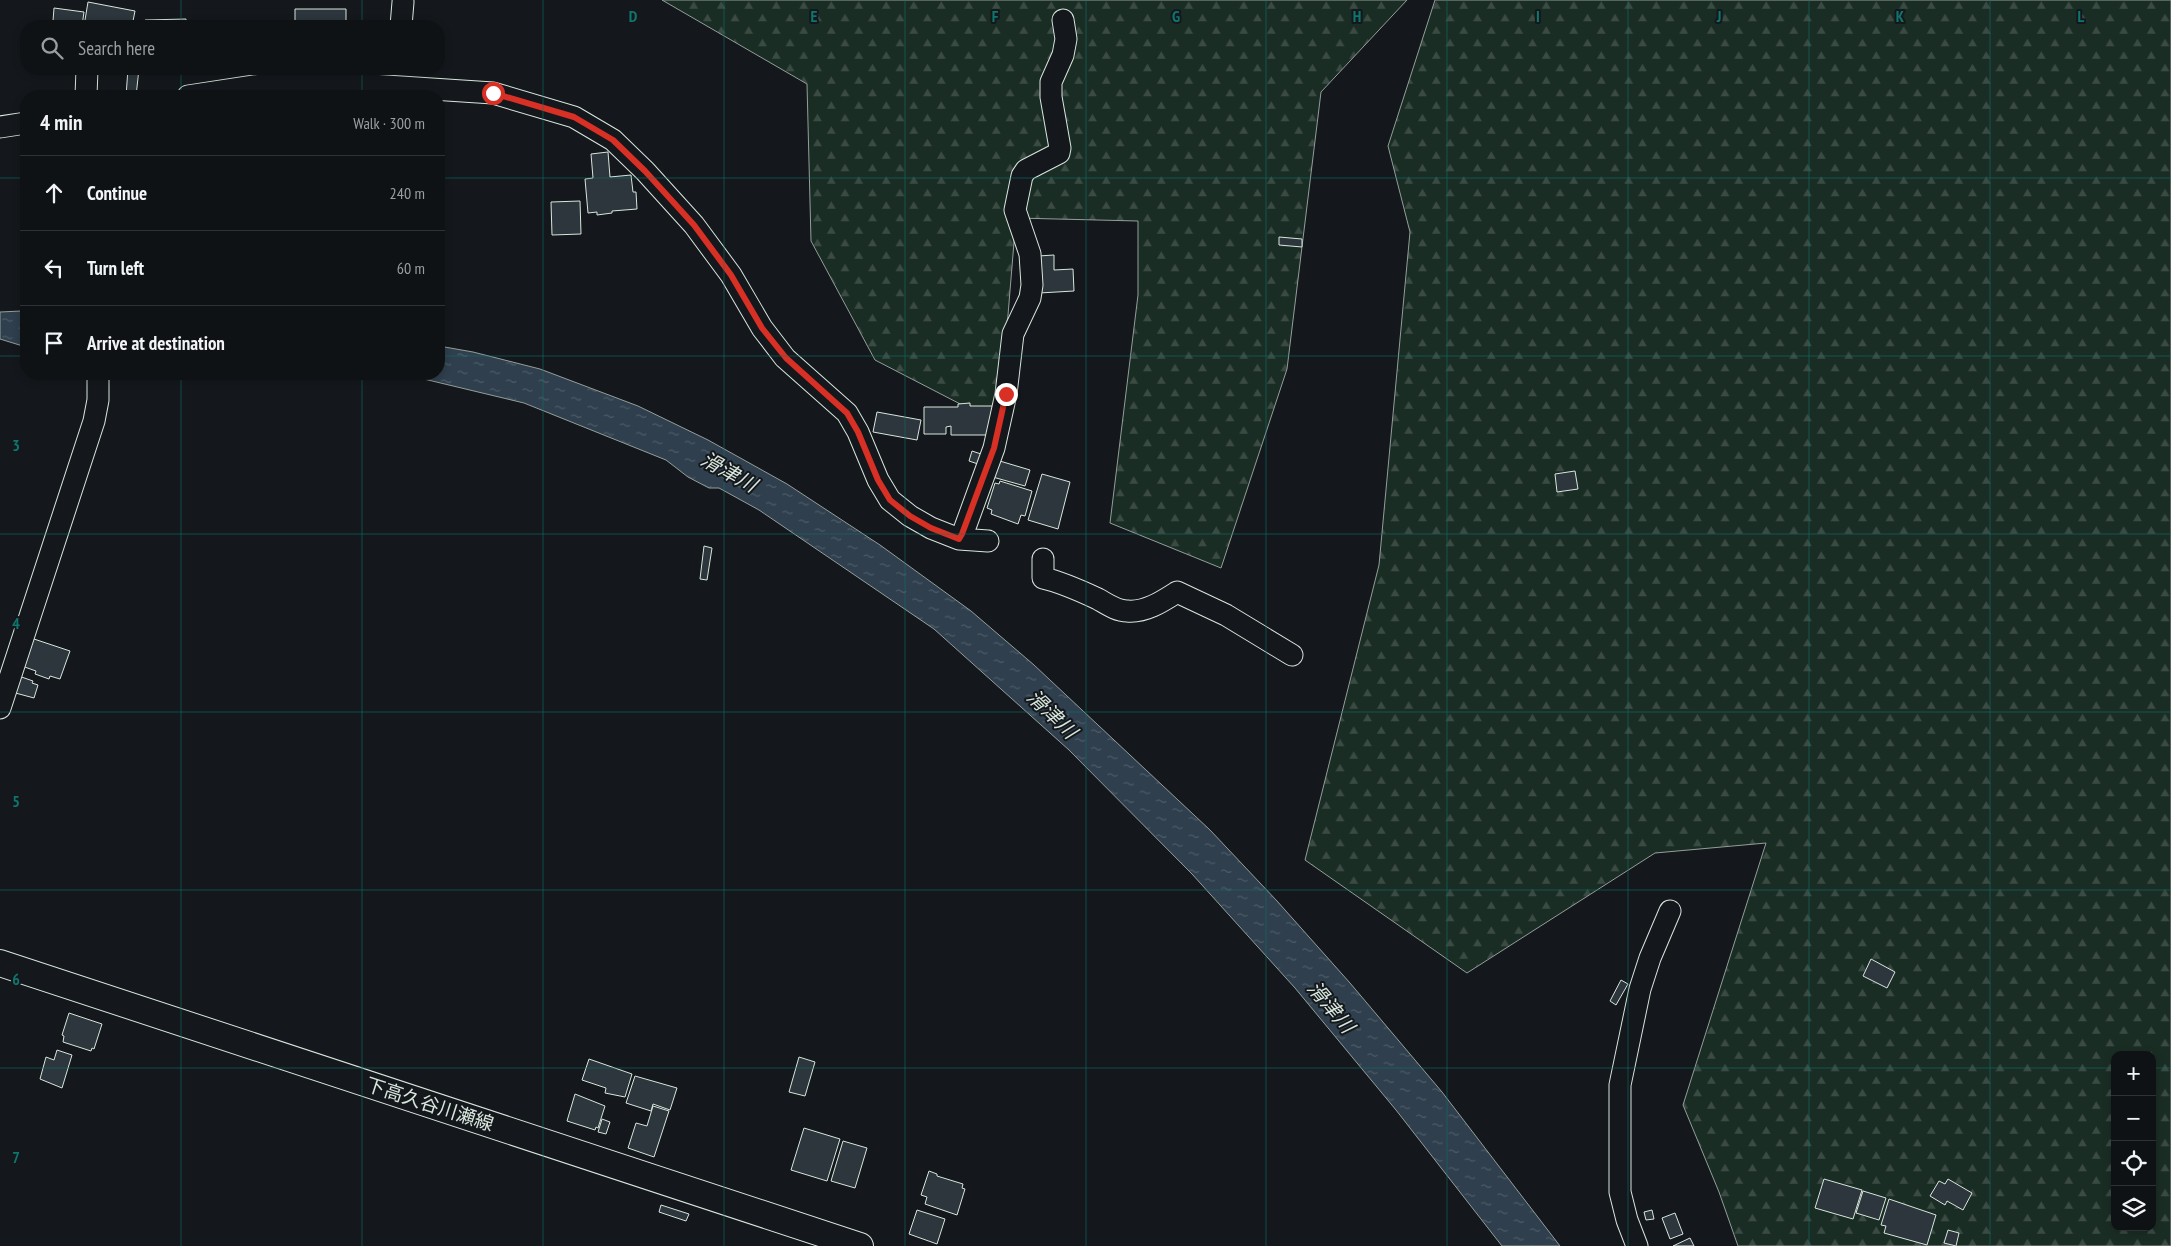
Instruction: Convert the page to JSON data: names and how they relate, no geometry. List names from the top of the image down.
{
  "streets": {
    "main road": ["下高久谷川瀬線"]
  },
  "water": ["滑津川"],
  "page": {
    "search": "Search here",
    "heading": ["4 min", "Walk · 300 m"],
    "list": [
      ["Continue", "240 m"],
      ["Turn left", "60 m"],
      "Arrive at destination"
    ],
    "map_buttons": ["+", "−"]
  },
  "grid": {
    "columns": [
      "D",
      "E",
      "F",
      "G",
      "H",
      "I",
      "J",
      "K",
      "L"
    ],
    "rows": [
      "3",
      "4",
      "5",
      "6",
      "7"
    ]
  }
}
